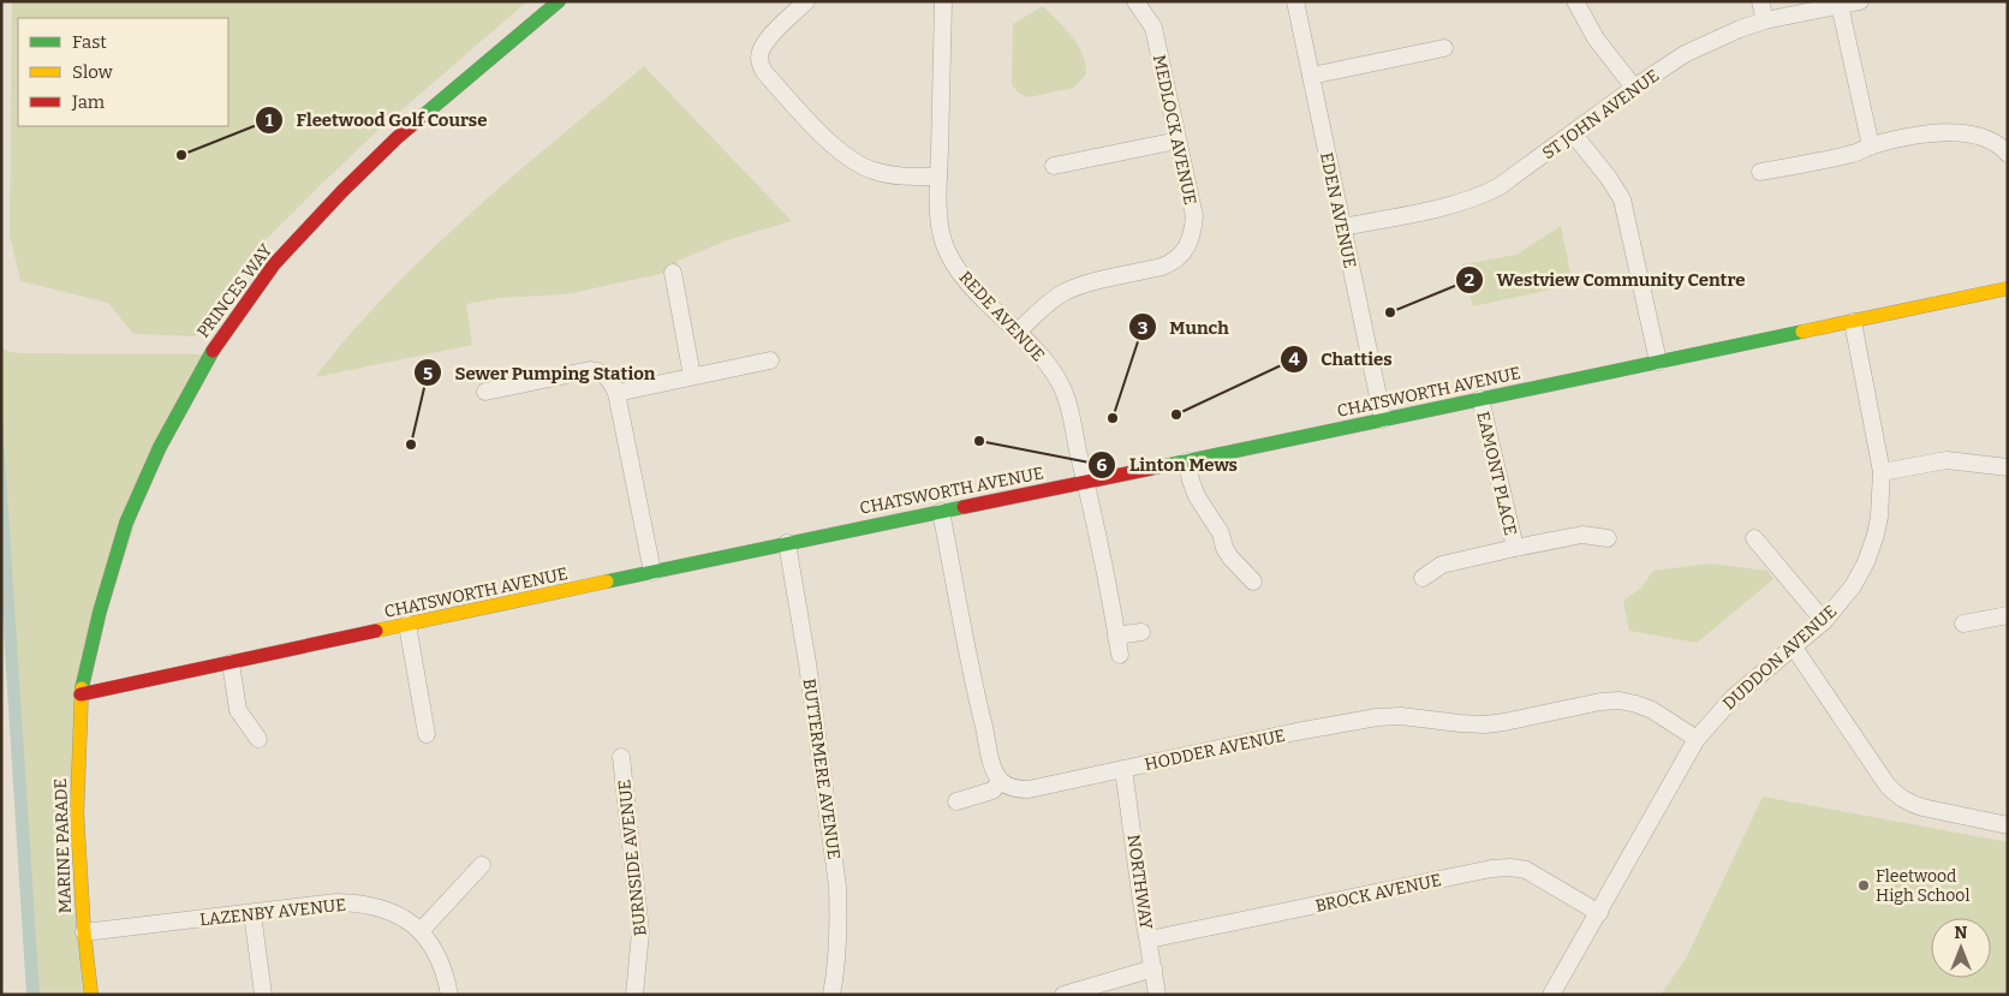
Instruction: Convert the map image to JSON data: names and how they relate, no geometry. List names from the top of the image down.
{
  "streets": {
    "street": [
      "ST JOHN AVENUE",
      "MEDLOCK AVENUE",
      "EDEN AVENUE",
      "PRINCES WAY",
      "REDE AVENUE",
      "CHATSWORTH AVENUE",
      "EAMONT PLACE",
      "DUDDON AVENUE",
      "HODDER AVENUE",
      "BUTTERMERE AVENUE",
      "MARINE PARADE",
      "BURNSIDE AVENUE",
      "NORTHWAY",
      "BROCK AVENUE",
      "LAZENBY AVENUE"
    ]
  },
  "crossings": [
    ["ST JOHN AVENUE", "EDEN AVENUE"],
    ["MEDLOCK AVENUE", "REDE AVENUE"],
    ["EDEN AVENUE", "CHATSWORTH AVENUE"],
    ["PRINCES WAY", "CHATSWORTH AVENUE"],
    ["PRINCES WAY", "MARINE PARADE"],
    ["REDE AVENUE", "CHATSWORTH AVENUE"],
    ["CHATSWORTH AVENUE", "EAMONT PLACE"],
    ["CHATSWORTH AVENUE", "DUDDON AVENUE"],
    ["CHATSWORTH AVENUE", "BUTTERMERE AVENUE"],
    ["CHATSWORTH AVENUE", "MARINE PARADE"],
    ["DUDDON AVENUE", "HODDER AVENUE"],
    ["DUDDON AVENUE", "BROCK AVENUE"],
    ["HODDER AVENUE", "NORTHWAY"],
    ["MARINE PARADE", "LAZENBY AVENUE"],
    ["NORTHWAY", "BROCK AVENUE"]
  ],
  "places": [
    "Fleetwood Golf Course",
    "Westview Community Centre",
    "Chatties",
    "Munch",
    "Linton Mews",
    "Sewer Pumping Station",
    "Fleetwood High School"
  ],
  "legend": ["Fast", "Slow", "Jam"],
  "north": "top"
}
